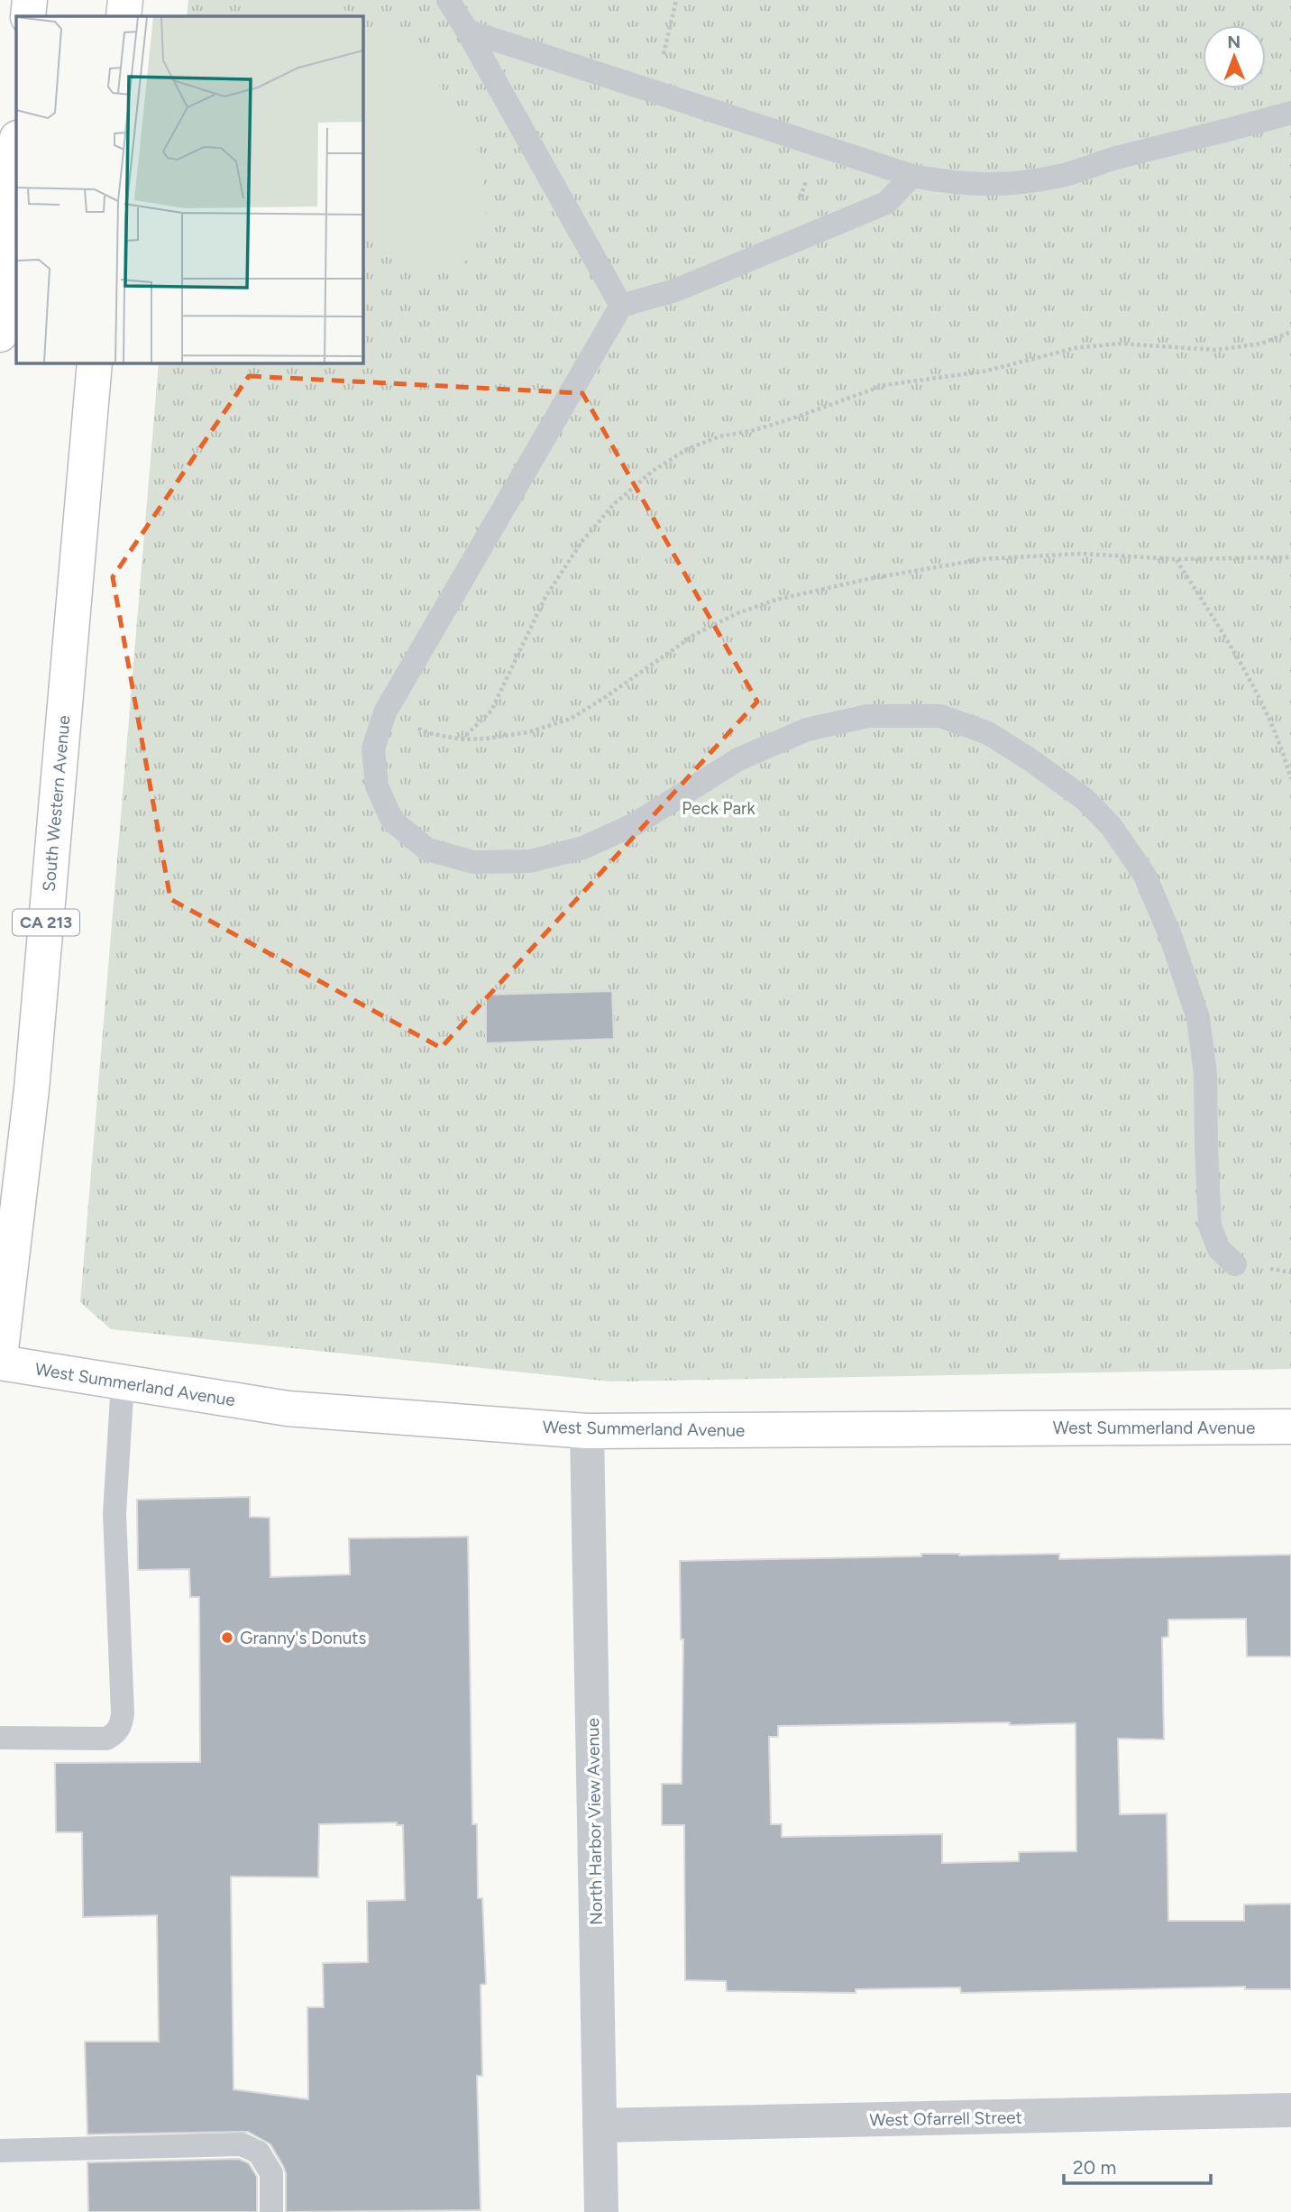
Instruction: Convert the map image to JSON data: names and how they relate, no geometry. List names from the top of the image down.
{
  "streets": {
    "main road": ["South Western Avenue", "CA 213", "West Summerland Avenue"],
    "street": ["North Harbor View Avenue", "West Ofarrell Street"]
  },
  "crossings": [
    ["West Summerland Avenue", "North Harbor View Avenue"],
    ["North Harbor View Avenue", "West Ofarrell Street"]
  ],
  "parks": ["Peck Park"],
  "places": ["Granny's Donuts"],
  "scale_bar": "20 m",
  "north": "top"
}
